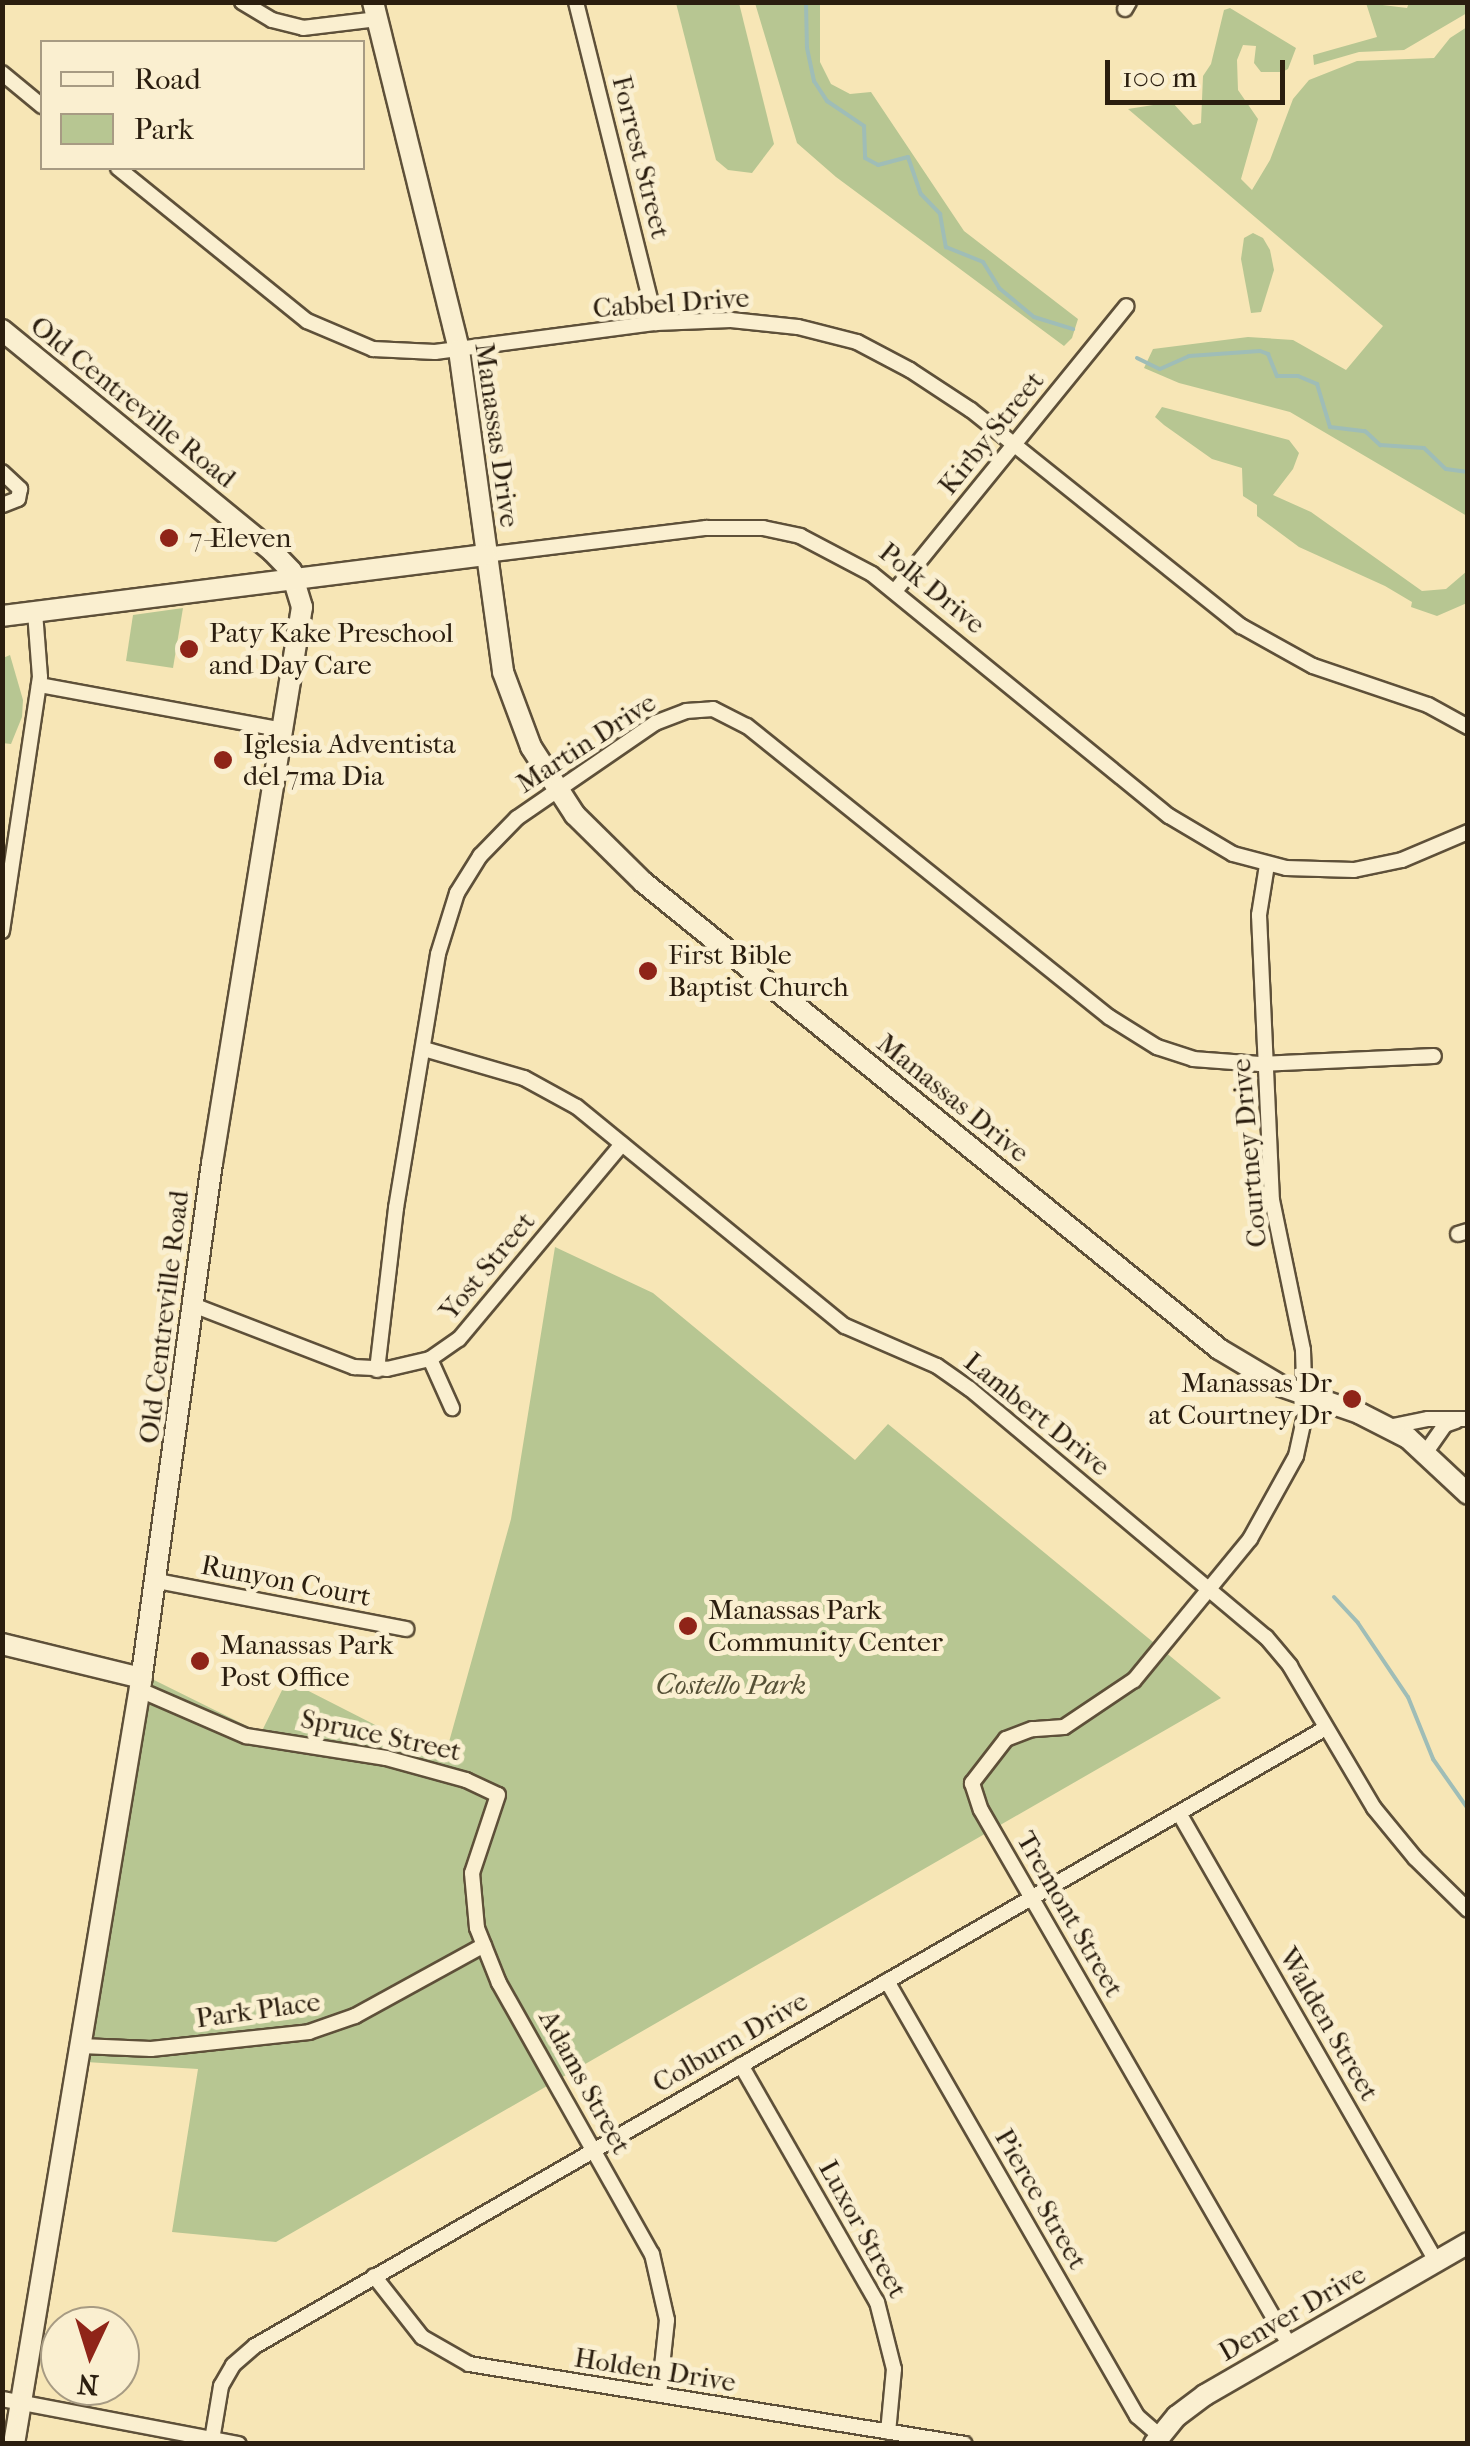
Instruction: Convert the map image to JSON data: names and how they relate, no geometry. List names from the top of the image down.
{
  "streets": {
    "main road": [
      "Old Centreville Road",
      "Manassas Drive",
      "Polk Drive",
      "Spruce Street",
      "Denver Drive"
    ],
    "street": [
      "Forrest Street",
      "Cabbel Drive",
      "Kirby Street",
      "Martin Drive",
      "Courtney Drive",
      "Yost Street",
      "Lambert Drive",
      "Runyon Court",
      "Tremont Street",
      "Park Place",
      "Walden Street",
      "Colburn Drive",
      "Adams Street",
      "Pierce Street",
      "Luxor Street",
      "Holden Drive"
    ]
  },
  "crossings": [
    ["Forrest Street", "Cabbel Drive"],
    ["Cabbel Drive", "Kirby Street"],
    ["Cabbel Drive", "Manassas Drive"],
    ["Old Centreville Road", "Polk Drive"],
    ["Old Centreville Road", "Yost Street"],
    ["Old Centreville Road", "Runyon Court"],
    ["Old Centreville Road", "Spruce Street"],
    ["Old Centreville Road", "Park Place"],
    ["Kirby Street", "Polk Drive"],
    ["Manassas Drive", "Polk Drive"],
    ["Manassas Drive", "Martin Drive"],
    ["Manassas Drive", "Courtney Drive"],
    ["Polk Drive", "Courtney Drive"],
    ["Martin Drive", "Courtney Drive"],
    ["Martin Drive", "Yost Street"],
    ["Martin Drive", "Lambert Drive"],
    ["Courtney Drive", "Lambert Drive"],
    ["Courtney Drive", "Tremont Street"],
    ["Yost Street", "Lambert Drive"],
    ["Lambert Drive", "Tremont Street"],
    ["Lambert Drive", "Colburn Drive"],
    ["Spruce Street", "Adams Street"],
    ["Tremont Street", "Colburn Drive"],
    ["Tremont Street", "Denver Drive"],
    ["Park Place", "Adams Street"],
    ["Walden Street", "Colburn Drive"],
    ["Walden Street", "Denver Drive"],
    ["Colburn Drive", "Adams Street"],
    ["Colburn Drive", "Pierce Street"],
    ["Colburn Drive", "Luxor Street"],
    ["Colburn Drive", "Holden Drive"],
    ["Adams Street", "Holden Drive"],
    ["Pierce Street", "Denver Drive"],
    ["Luxor Street", "Holden Drive"]
  ],
  "parks": ["Costello Park"],
  "places": [
    "7-Eleven",
    "Paty Kake Preschool and Day Care",
    "Iglesia Adventista del 7ma Dia",
    "First Bible Baptist Church",
    "Manassas Dr at Courtney Dr",
    "Manassas Park Community Center",
    "Manassas Park Post Office"
  ],
  "legend": ["Road", "Park"],
  "scale_bar": "100 m",
  "north": "bottom"
}
